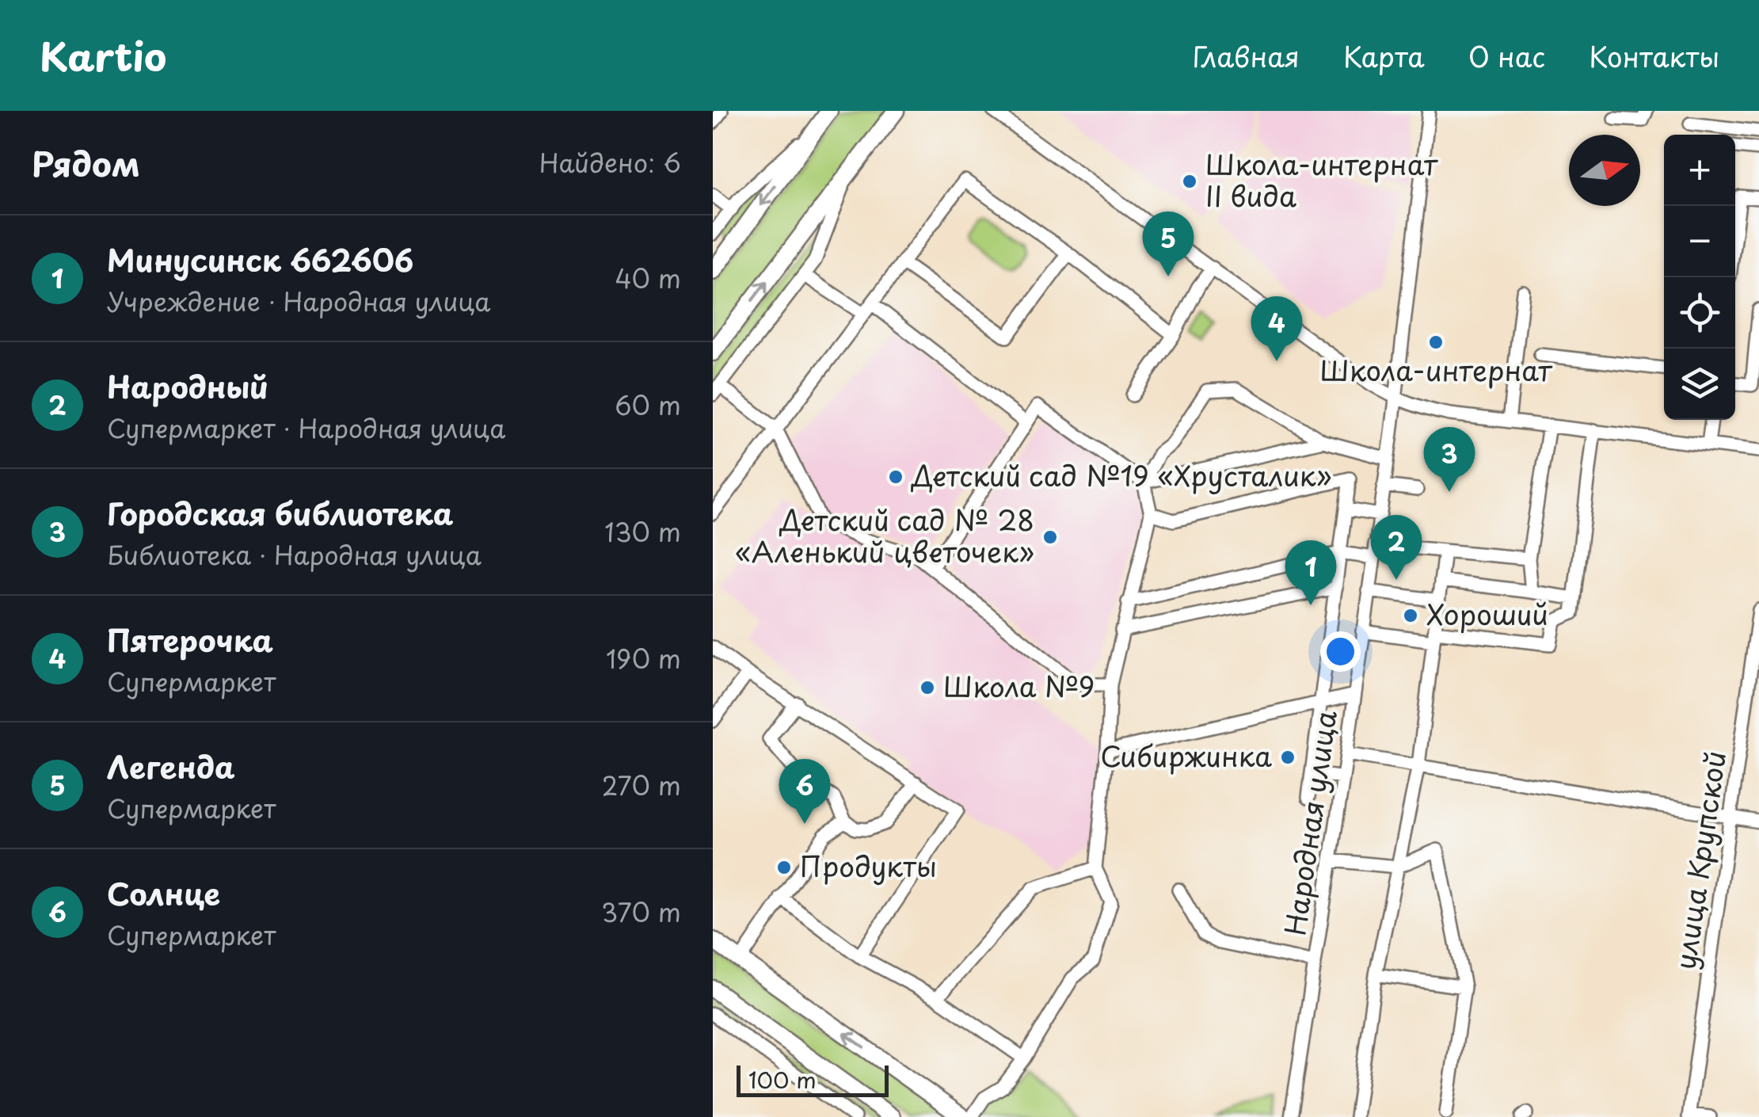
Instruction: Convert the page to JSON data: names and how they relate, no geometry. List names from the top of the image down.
{
  "streets": {
    "street": ["Народная улица", "улица Крупской"]
  },
  "places": [
    "Школа-интернат II вида",
    "Школа-интернат",
    "Детский сад №19 «Хрусталик»",
    "Детский сад № 28 «Аленький цветочек»",
    "Хороший",
    "Школа №9",
    "Сибиржинка",
    "Продукты"
  ],
  "scale_bar": "100 m",
  "north": "right",
  "page": {
    "header": "Kartio",
    "nav": [
      "Главная",
      "Карта",
      "О нас",
      "Контакты"
    ],
    "heading": ["Рядом", "Найдено: 6"],
    "map_buttons": ["+", "−"],
    "pins": [
      "5",
      "4",
      "3",
      "2",
      "1",
      "6"
    ],
    "list": [
      {
        "mark": "1",
        "name": "Минусинск 662606",
        "note": "Учреждение · Народная улица",
        "value": "40 m"
      },
      {
        "mark": "2",
        "name": "Народный",
        "note": "Супермаркет · Народная улица",
        "value": "60 m"
      },
      {
        "mark": "3",
        "name": "Городская библиотека",
        "note": "Библиотека · Народная улица",
        "value": "130 m"
      },
      {
        "mark": "4",
        "name": "Пятерочка",
        "note": "Супермаркет",
        "value": "190 m"
      },
      {
        "mark": "5",
        "name": "Легенда",
        "note": "Супермаркет",
        "value": "270 m"
      },
      {
        "mark": "6",
        "name": "Солнце",
        "note": "Супермаркет",
        "value": "370 m"
      }
    ],
    "scale": "100 m"
  }
}
